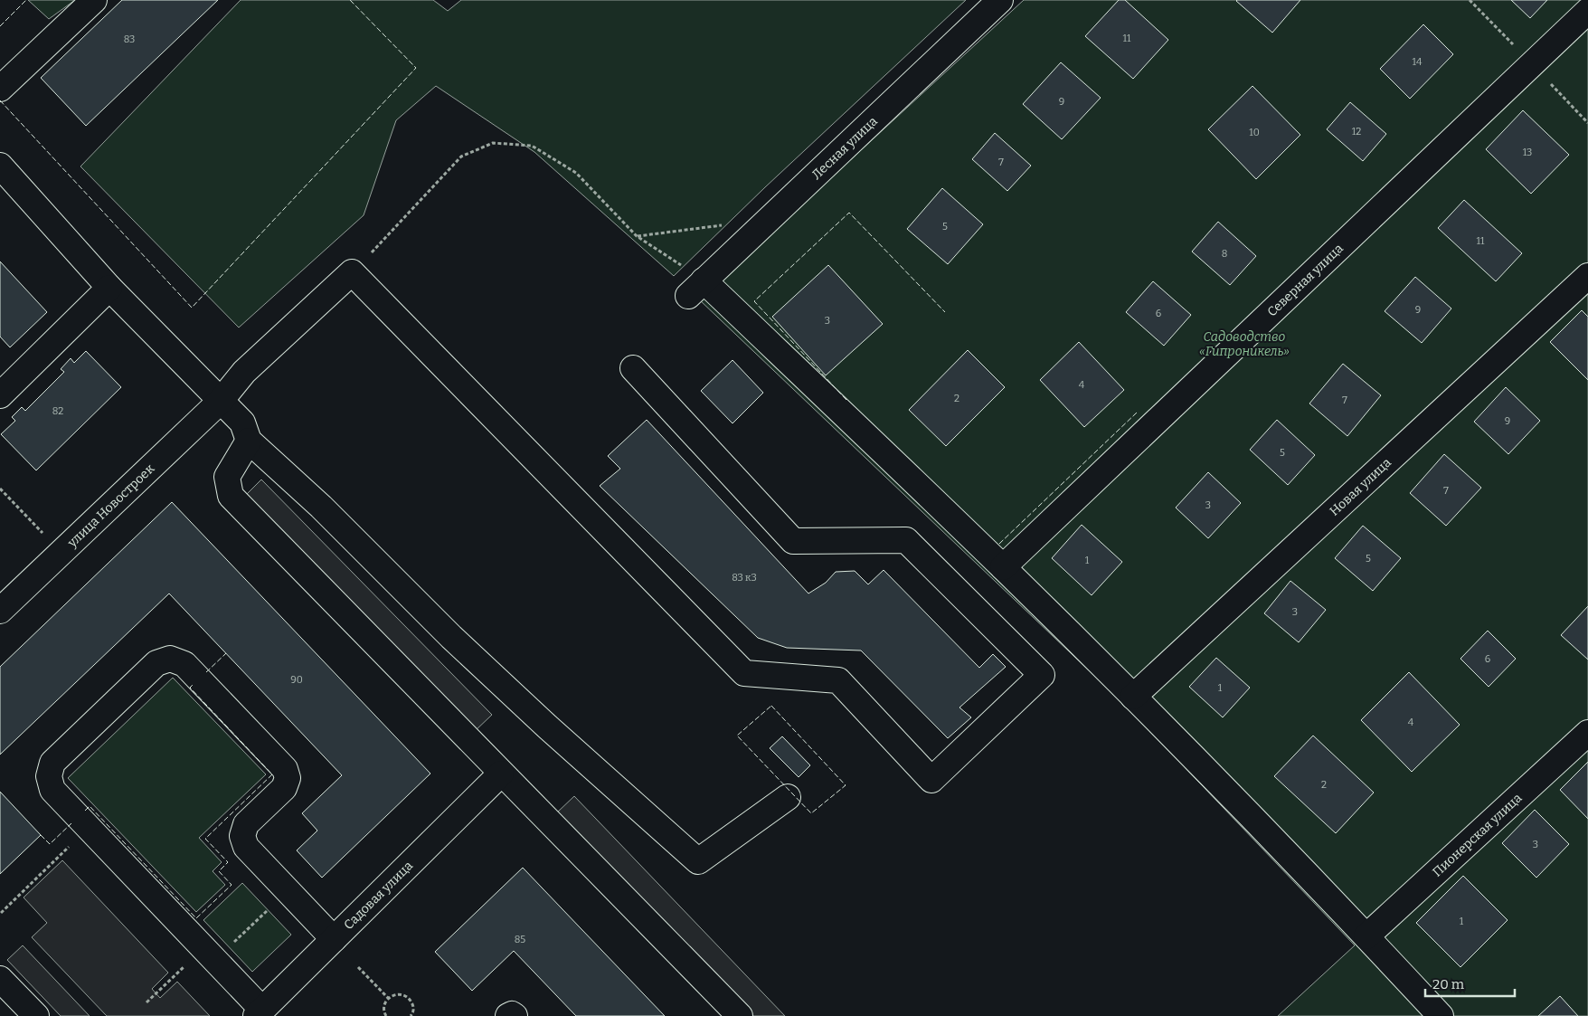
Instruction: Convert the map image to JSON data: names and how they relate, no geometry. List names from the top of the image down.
{
  "streets": {
    "street": [
      "Лесная улица",
      "Северная улица",
      "Новая улица",
      "улица Новостроек",
      "Пионерская улица",
      "Садовая улица"
    ]
  },
  "parks": ["Садоводство «Гипроникель»"],
  "house_numbers": [
    "11",
    "83",
    "14",
    "9",
    "12",
    "10",
    "13",
    "7",
    "5",
    "11",
    "8",
    "9",
    "6",
    "3",
    "4",
    "2",
    "7",
    "82",
    "9",
    "5",
    "7",
    "3",
    "5",
    "1",
    "83 к3",
    "3",
    "6",
    "90",
    "1",
    "4",
    "2",
    "3",
    "1",
    "85"
  ],
  "scale_bar": "20 m"
}
